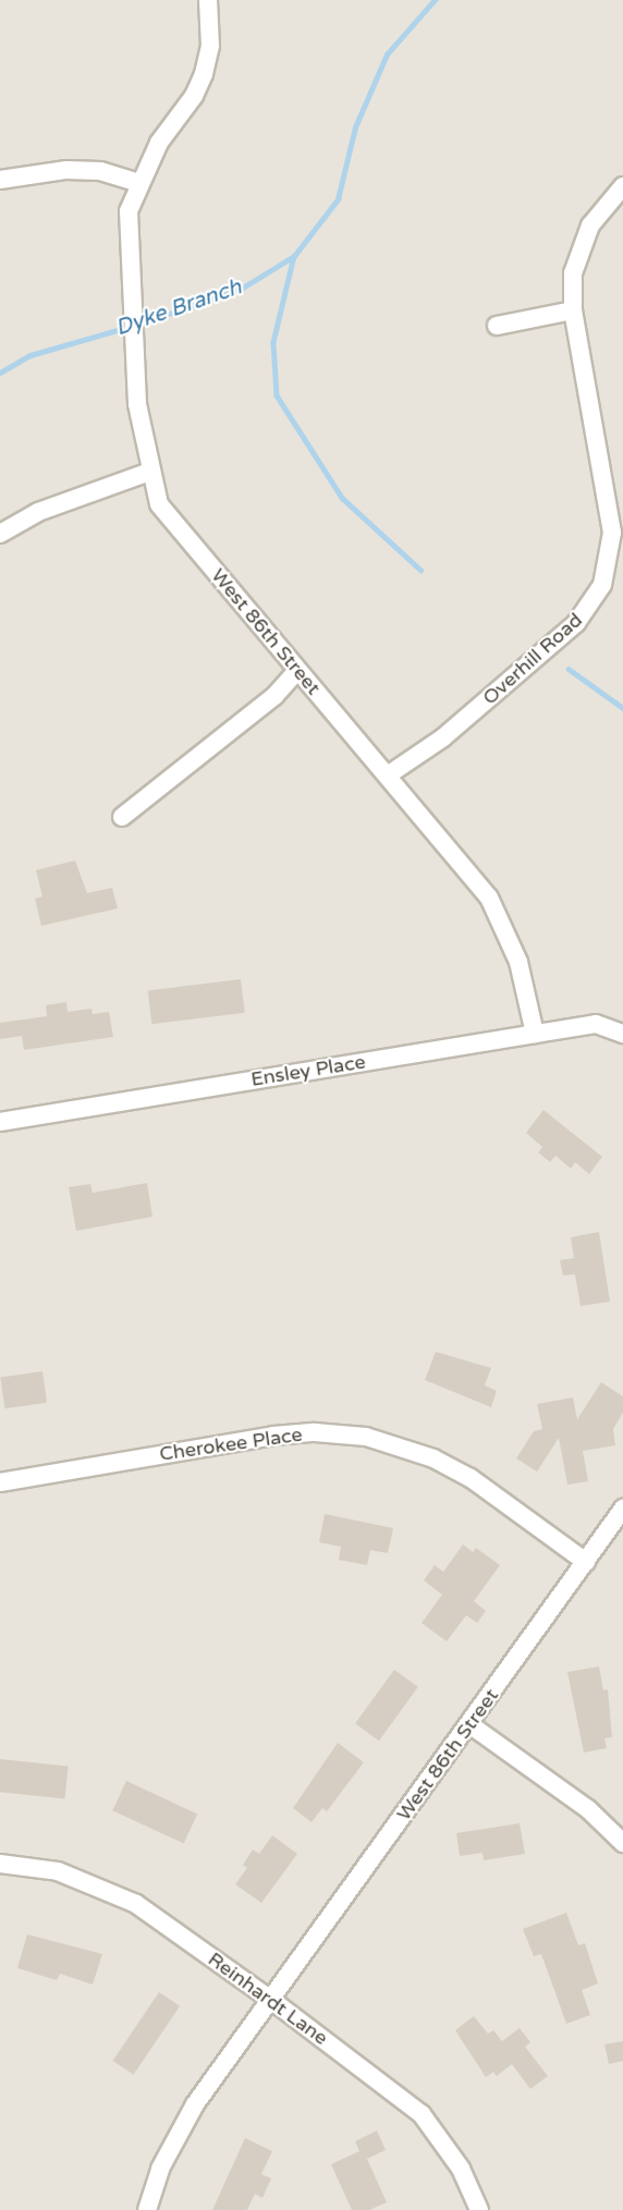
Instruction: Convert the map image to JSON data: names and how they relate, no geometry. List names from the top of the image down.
{
  "streets": {
    "street": [
      "West 86th Street",
      "Overhill Road",
      "Ensley Place",
      "Cherokee Place",
      "Reinhardt Lane"
    ]
  },
  "crossings": [
    ["West 86th Street", "Overhill Road"],
    ["West 86th Street", "Ensley Place"],
    ["West 86th Street", "Cherokee Place"],
    ["West 86th Street", "Reinhardt Lane"]
  ],
  "water": ["Dyke Branch"]
}
